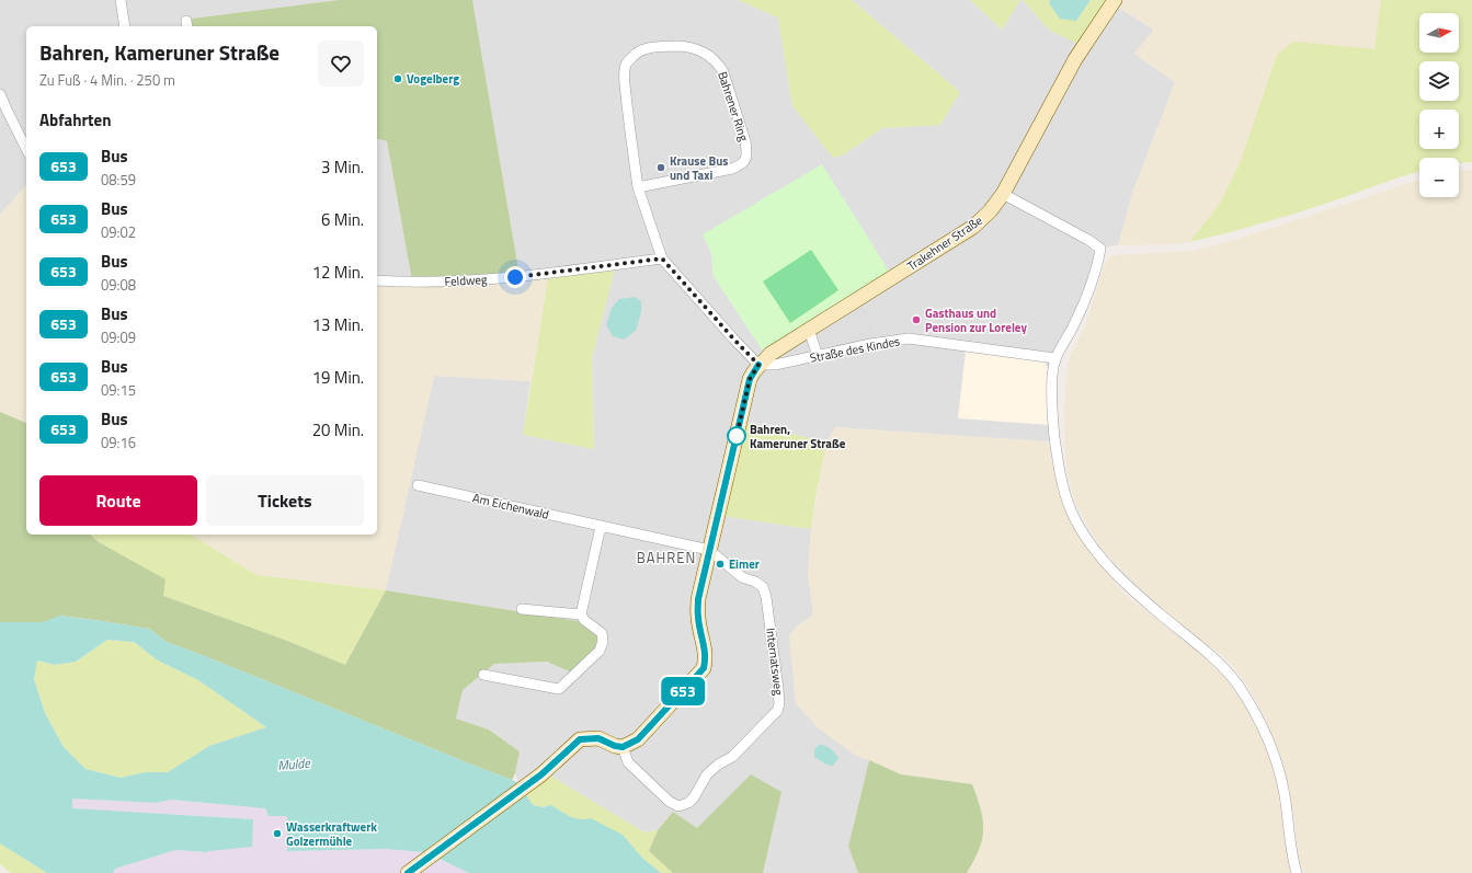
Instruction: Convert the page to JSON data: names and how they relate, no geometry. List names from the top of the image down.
{
  "streets": {
    "street": [
      "Bahrener Ring",
      "Trakehner Straße",
      "Feldweg",
      "Straße des Kindes",
      "Am Eichenwald",
      "Internatsweg"
    ]
  },
  "crossings": [
    ["Bahrener Ring", "Trakehner Straße"],
    ["Bahrener Ring", "Feldweg"],
    ["Bahrener Ring", "Straße des Kindes"],
    ["Trakehner Straße", "Straße des Kindes"],
    ["Am Eichenwald", "Internatsweg"]
  ],
  "districts": ["BAHREN"],
  "water": ["Mulde"],
  "places": [
    "Vogelberg",
    "Krause Bus und Taxi",
    "Gasthaus und Pension zur Loreley",
    "Bahren, Kameruner Straße",
    "Eimer",
    "Wasserkraftwerk Golzermühle"
  ],
  "lines": ["bus line 653"],
  "north": "right",
  "page": {
    "on_map": "653",
    "map_buttons": ["+", "−"],
    "heading": [
      ["Bahren, Kameruner Straße", "Zu Fuß · 4 Min. · 250 m"],
      "Abfahrten"
    ],
    "list": [
      {
        "mark": "653",
        "name": "Bus",
        "note": "08:59",
        "value": "3 Min."
      },
      {
        "mark": "653",
        "name": "Bus",
        "note": "09:02",
        "value": "6 Min."
      },
      {
        "mark": "653",
        "name": "Bus",
        "note": "09:08",
        "value": "12 Min."
      },
      {
        "mark": "653",
        "name": "Bus",
        "note": "09:09",
        "value": "13 Min."
      },
      {
        "mark": "653",
        "name": "Bus",
        "note": "09:15",
        "value": "19 Min."
      },
      {
        "mark": "653",
        "name": "Bus",
        "note": "09:16",
        "value": "20 Min."
      }
    ],
    "buttons": ["Route", "Tickets"]
  }
}
